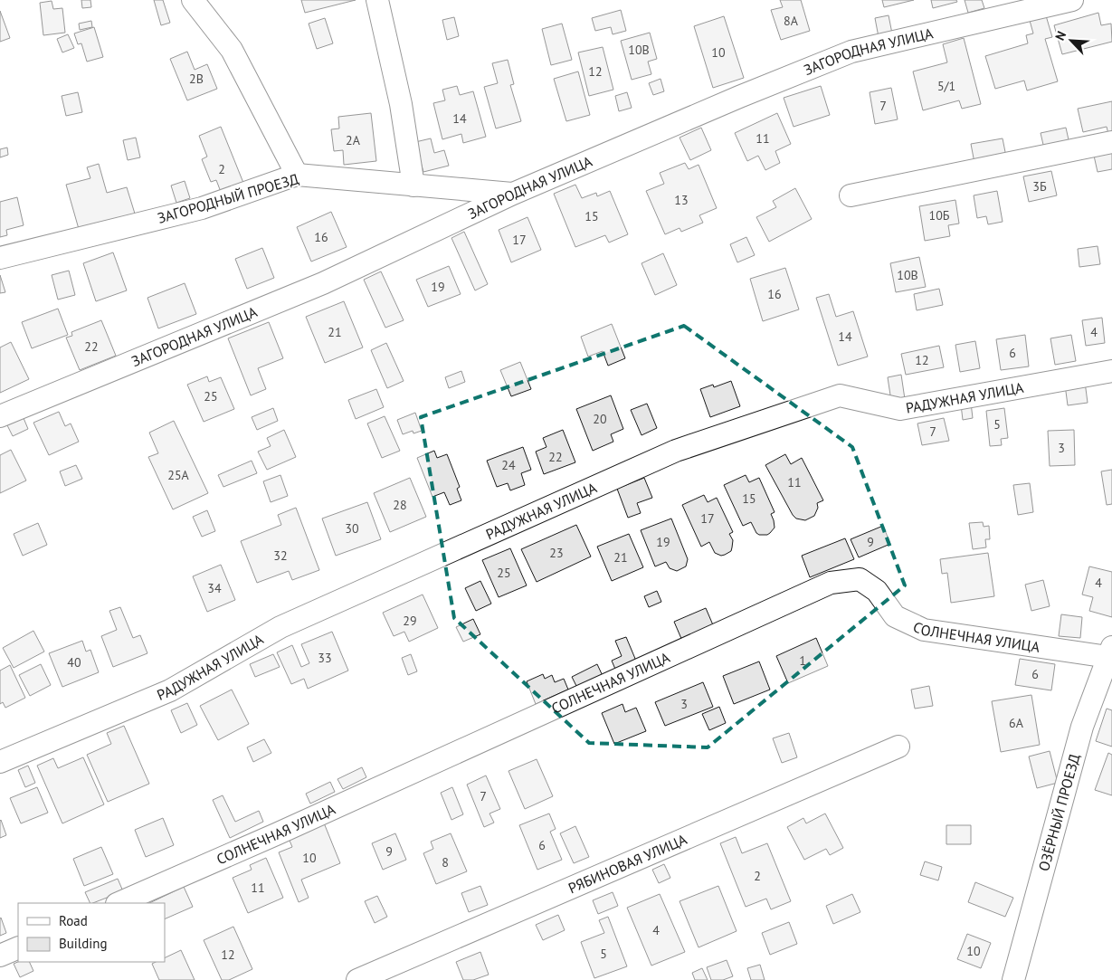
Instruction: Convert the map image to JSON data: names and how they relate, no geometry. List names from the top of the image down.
{
  "streets": {
    "street": [
      "ЗАГОРОДНАЯ УЛИЦА",
      "ЗАГОРОДНЫЙ ПРОЕЗД",
      "РАДУЖНАЯ УЛИЦА",
      "СОЛНЕЧНАЯ УЛИЦА",
      "ОЗЁРНЫЙ ПРОЕЗД",
      "РЯБИНОВАЯ УЛИЦА"
    ]
  },
  "crossings": [
    ["ЗАГОРОДНАЯ УЛИЦА", "ЗАГОРОДНЫЙ ПРОЕЗД"],
    ["СОЛНЕЧНАЯ УЛИЦА", "ОЗЁРНЫЙ ПРОЕЗД"]
  ],
  "house_numbers": [
    "8А",
    "10В",
    "10",
    "12",
    "2В",
    "5/1",
    "7",
    "14",
    "11",
    "2А",
    "2",
    "3Б",
    "13",
    "10Б",
    "15",
    "16",
    "17",
    "10В",
    "19",
    "16",
    "21",
    "4",
    "14",
    "22",
    "6",
    "12",
    "25",
    "20",
    "5",
    "7",
    "3",
    "22",
    "24",
    "25А",
    "11",
    "15",
    "28",
    "17",
    "30",
    "19",
    "9",
    "23",
    "32",
    "21",
    "25",
    "4",
    "34",
    "29",
    "33",
    "1",
    "40",
    "6",
    "3",
    "6А",
    "7",
    "6",
    "9",
    "10",
    "8",
    "2",
    "11",
    "4",
    "10",
    "5",
    "12"
  ],
  "legend": ["Road", "Building"],
  "north": "top left"
}
